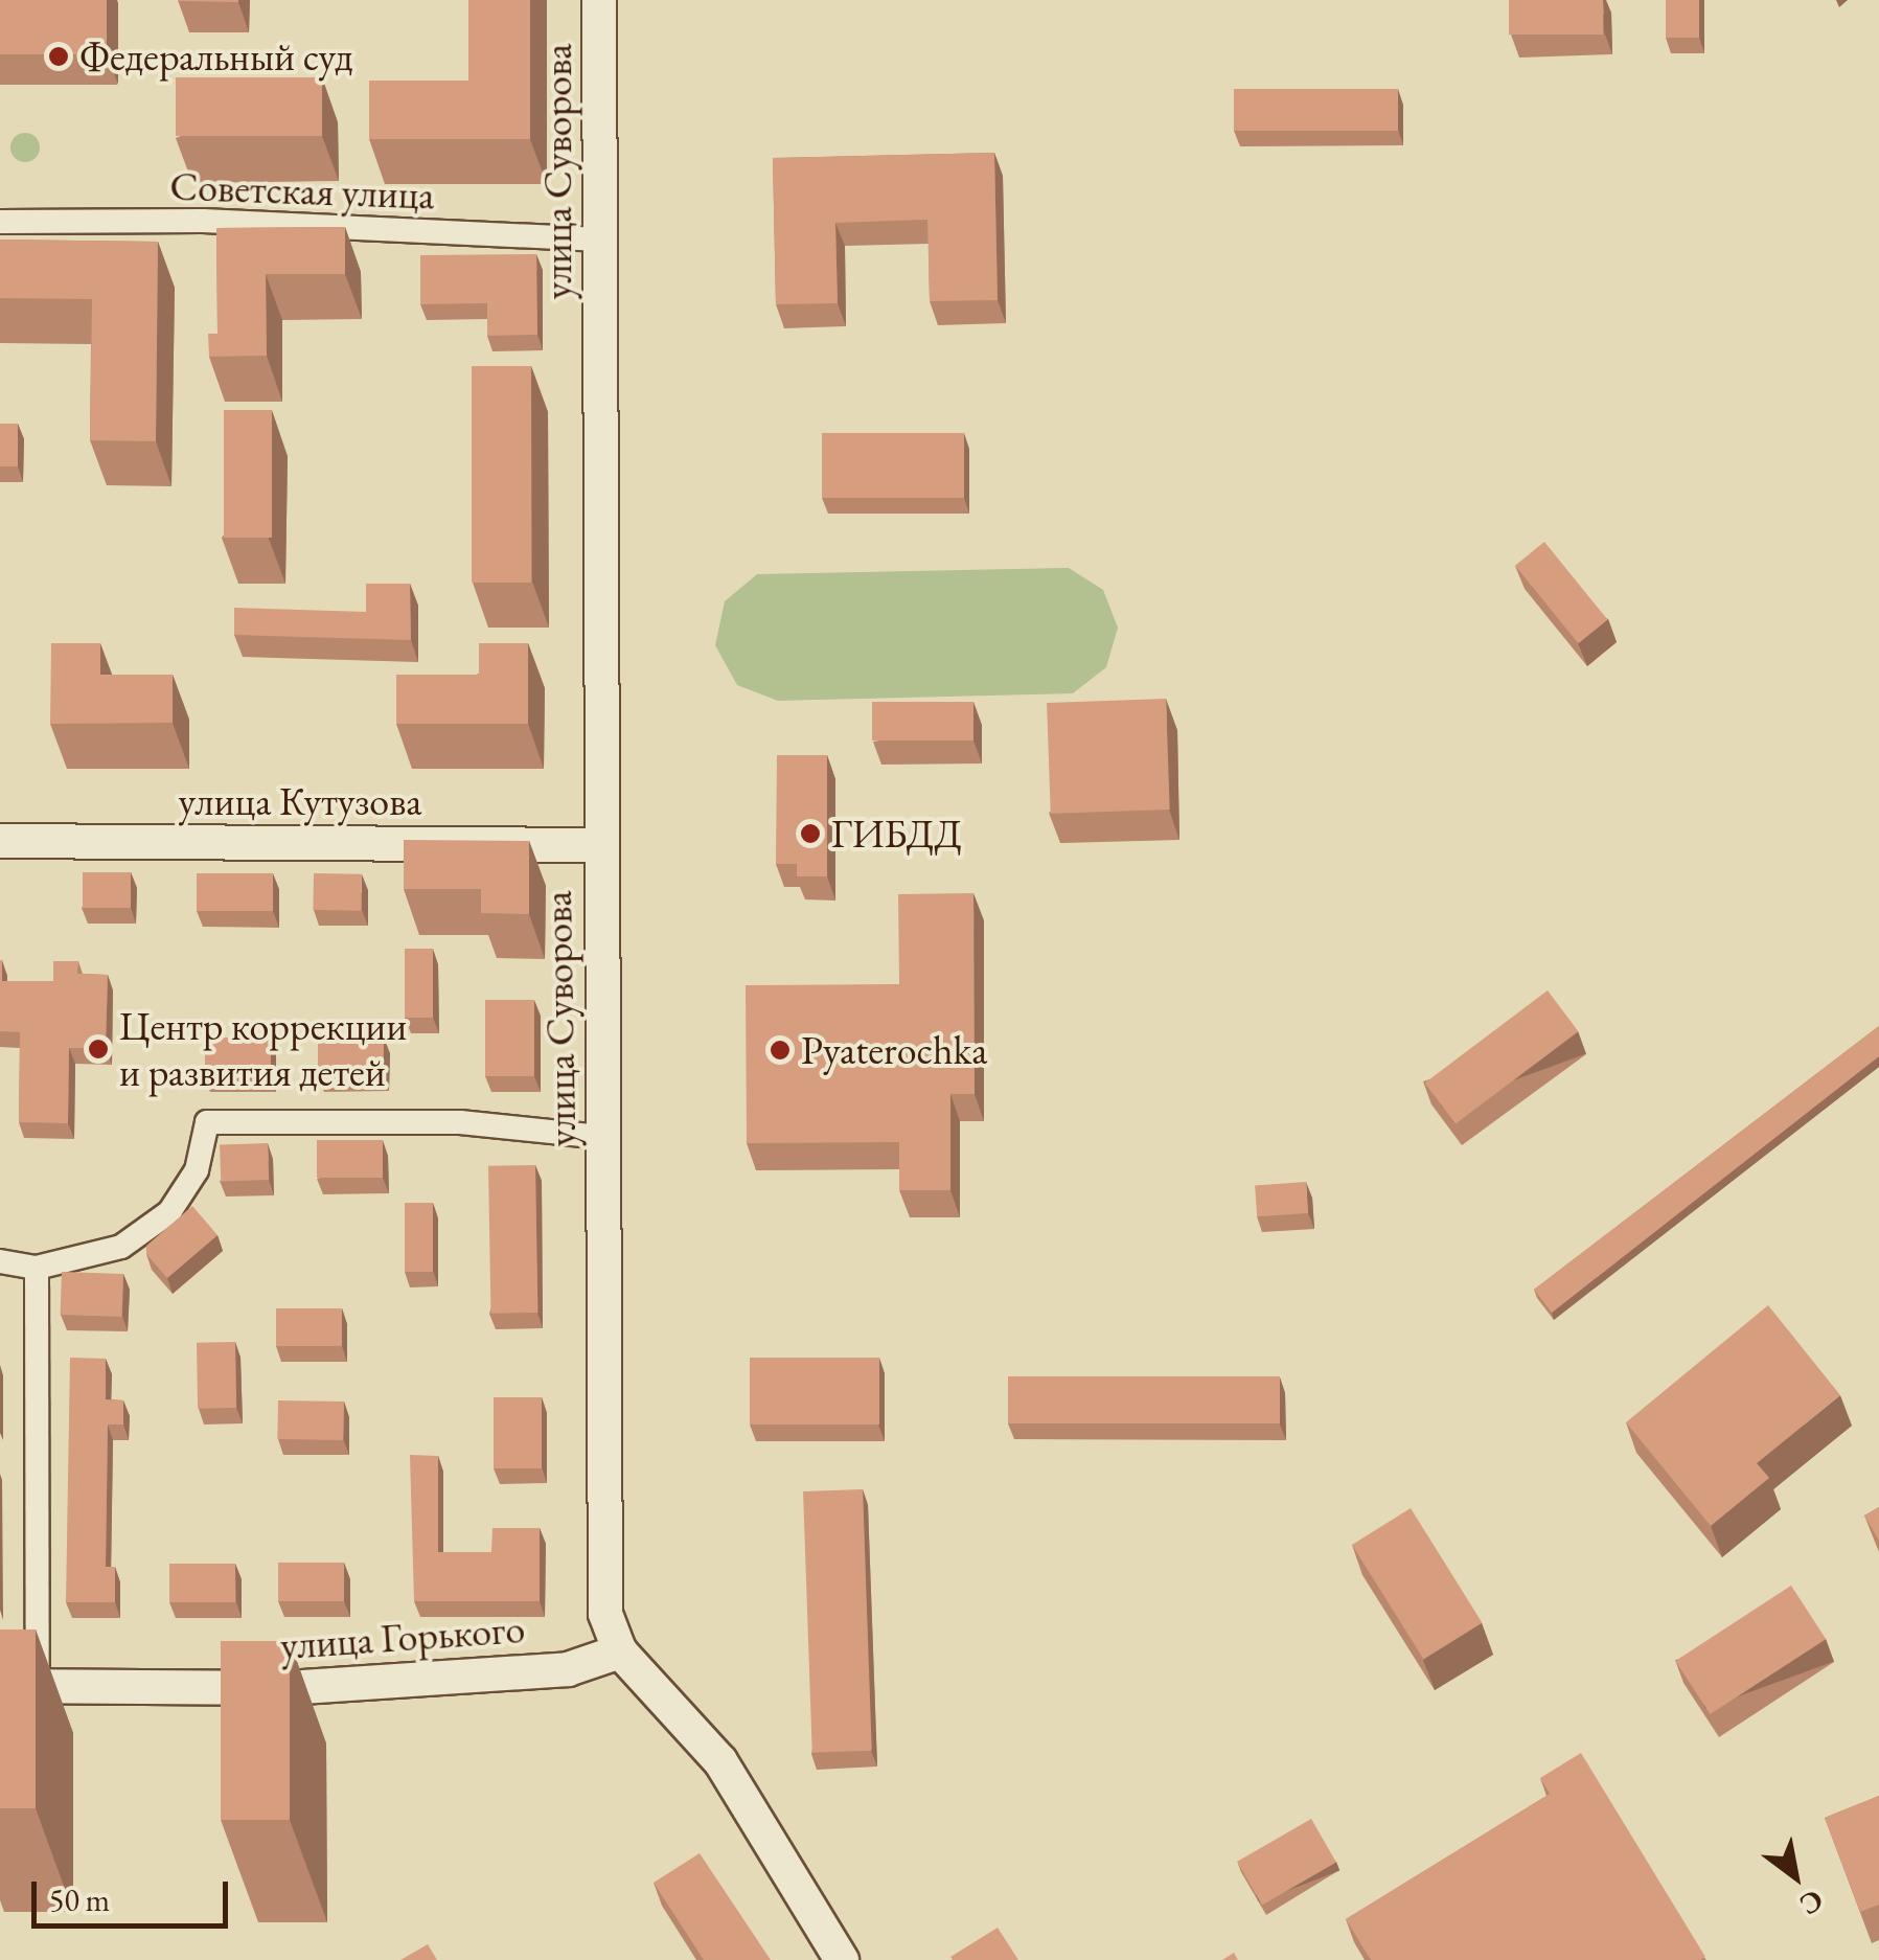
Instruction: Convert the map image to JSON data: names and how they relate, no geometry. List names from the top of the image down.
{
  "streets": {
    "main road": ["улица Суворова", "улица Кутузова", "улица Горького"],
    "street": ["Советская улица"]
  },
  "crossings": [
    ["улица Суворова", "Советская улица"],
    ["улица Суворова", "улица Кутузова"],
    ["улица Суворова", "улица Горького"]
  ],
  "places": [
    "Федеральный суд",
    "ГИБДД",
    "Центр коррекции и развития детей",
    "Pyaterochka"
  ],
  "scale_bar": "50 m",
  "north": "bottom right"
}
